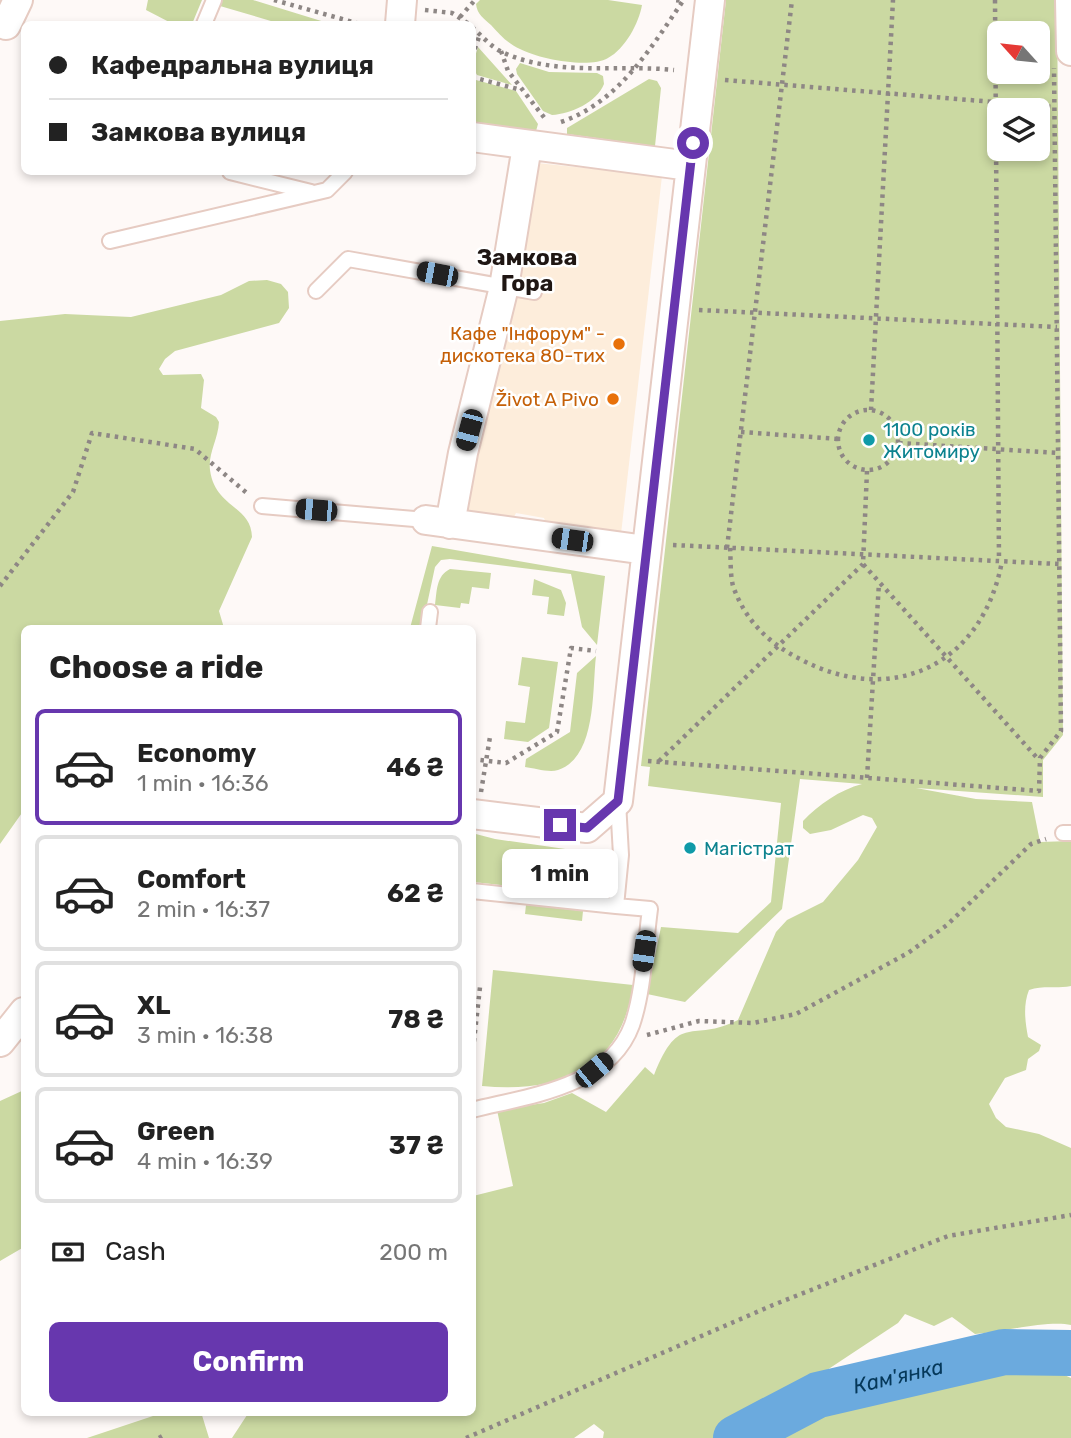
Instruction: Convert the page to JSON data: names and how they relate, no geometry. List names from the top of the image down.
{
  "districts": ["Замкова Гора"],
  "water": ["Кам'янка"],
  "places": [
    "Кафе \"Інфорум\" - дискотека 80-тих",
    "Život A Pivo",
    "1100 років Житомиру",
    "Магістрат"
  ],
  "north": "top left",
  "page": {
    "banner": ["Кафедральна вулиця", "Замкова вулиця"],
    "heading": "Choose a ride",
    "list": [
      {
        "name": "Economy",
        "note": "1 min · 16:36",
        "value": "46 ₴"
      },
      {
        "name": "Comfort",
        "note": "2 min · 16:37",
        "value": "62 ₴"
      },
      {
        "name": "XL",
        "note": "3 min · 16:38",
        "value": "78 ₴"
      },
      {
        "name": "Green",
        "note": "4 min · 16:39",
        "value": "37 ₴"
      }
    ],
    "bubble": "1 min",
    "pay": ["Cash", "200 m"],
    "buttons": "Confirm"
  }
}
